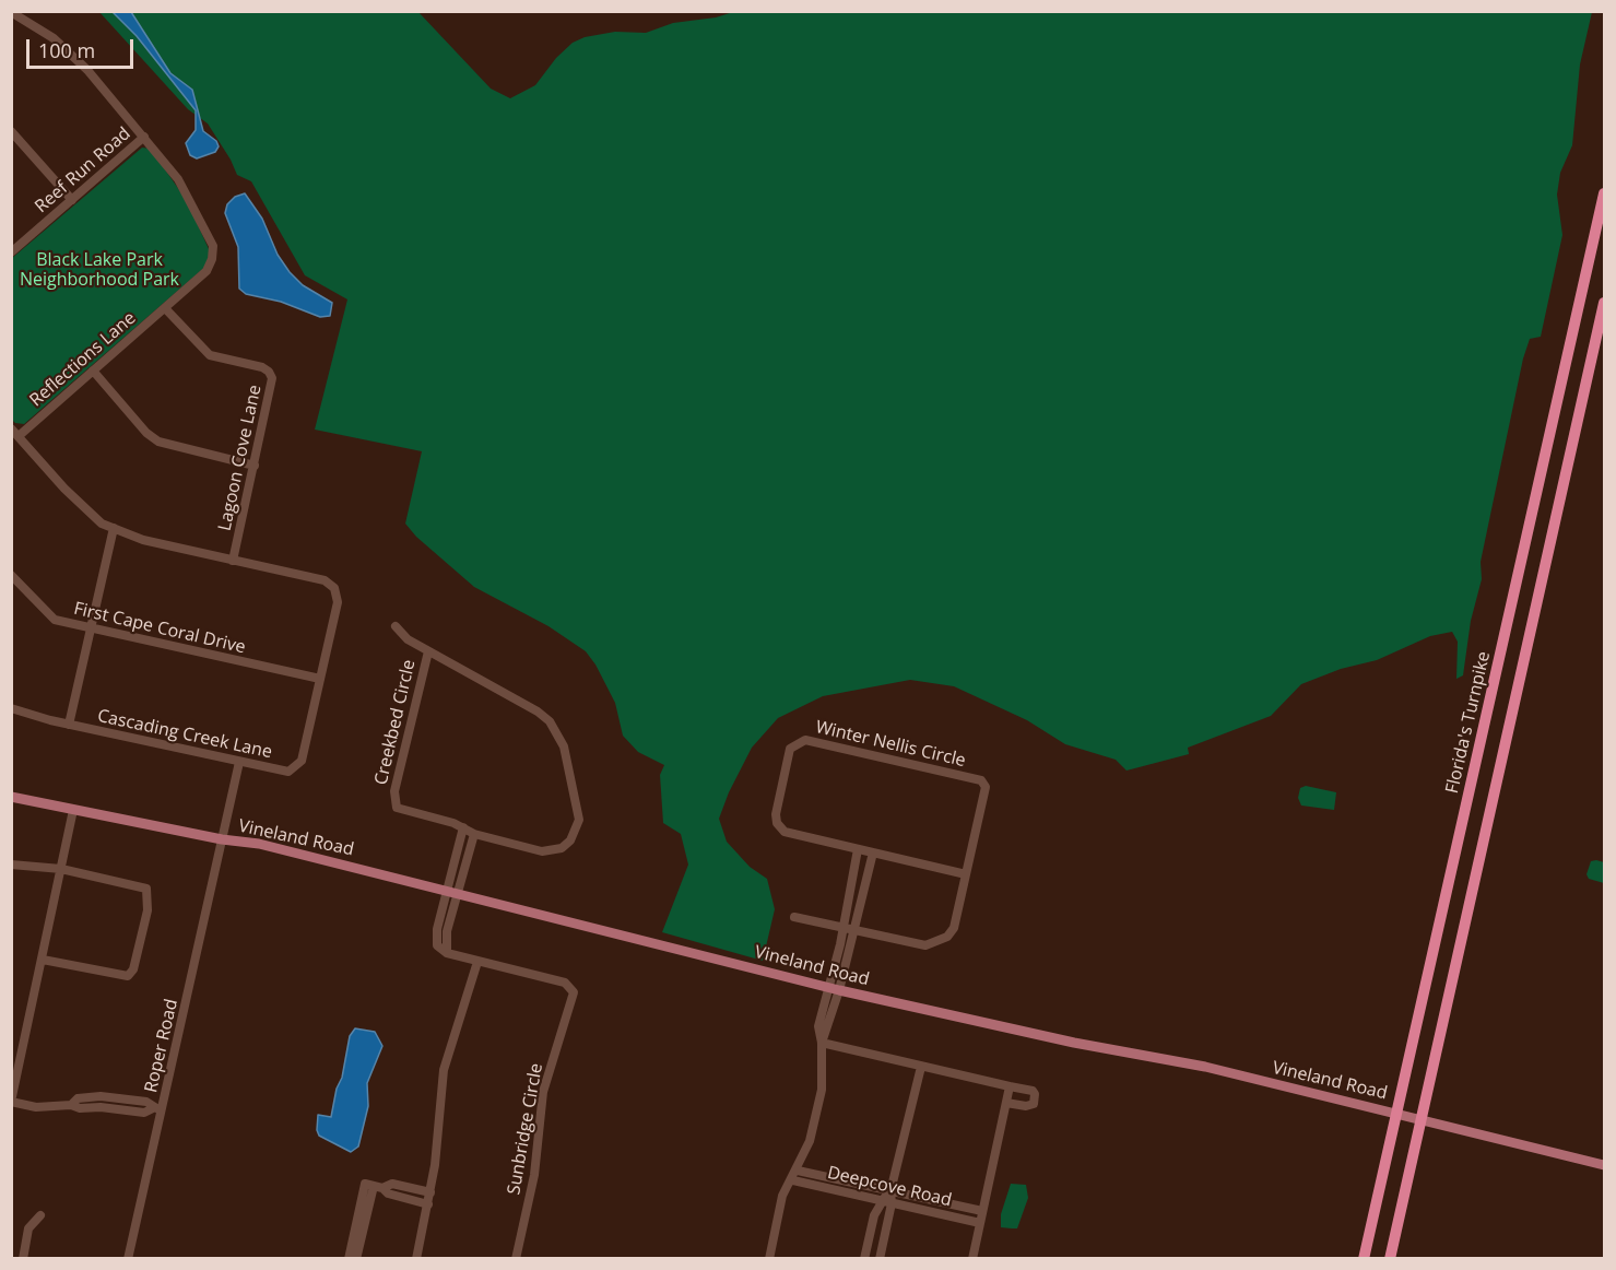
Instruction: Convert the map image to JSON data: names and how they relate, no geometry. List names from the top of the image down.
{
  "streets": {
    "highway": ["Florida's Turnpike"],
    "main road": ["Vineland Road"],
    "street": [
      "Reef Run Road",
      "Reflections Lane",
      "Lagoon Cove Lane",
      "First Cape Coral Drive",
      "Creekbed Circle",
      "Cascading Creek Lane",
      "Winter Nellis Circle",
      "Roper Road",
      "Sunbridge Circle",
      "Deepcove Road"
    ]
  },
  "crossings": [
    ["Reef Run Road", "Reflections Lane"],
    ["Reflections Lane", "Lagoon Cove Lane"],
    ["Lagoon Cove Lane", "Cascading Creek Lane"],
    ["First Cape Coral Drive", "Cascading Creek Lane"],
    ["Cascading Creek Lane", "Roper Road"],
    ["Vineland Road", "Roper Road"]
  ],
  "parks": ["Black Lake Park Neighborhood Park"],
  "scale_bar": "100 m"
}
